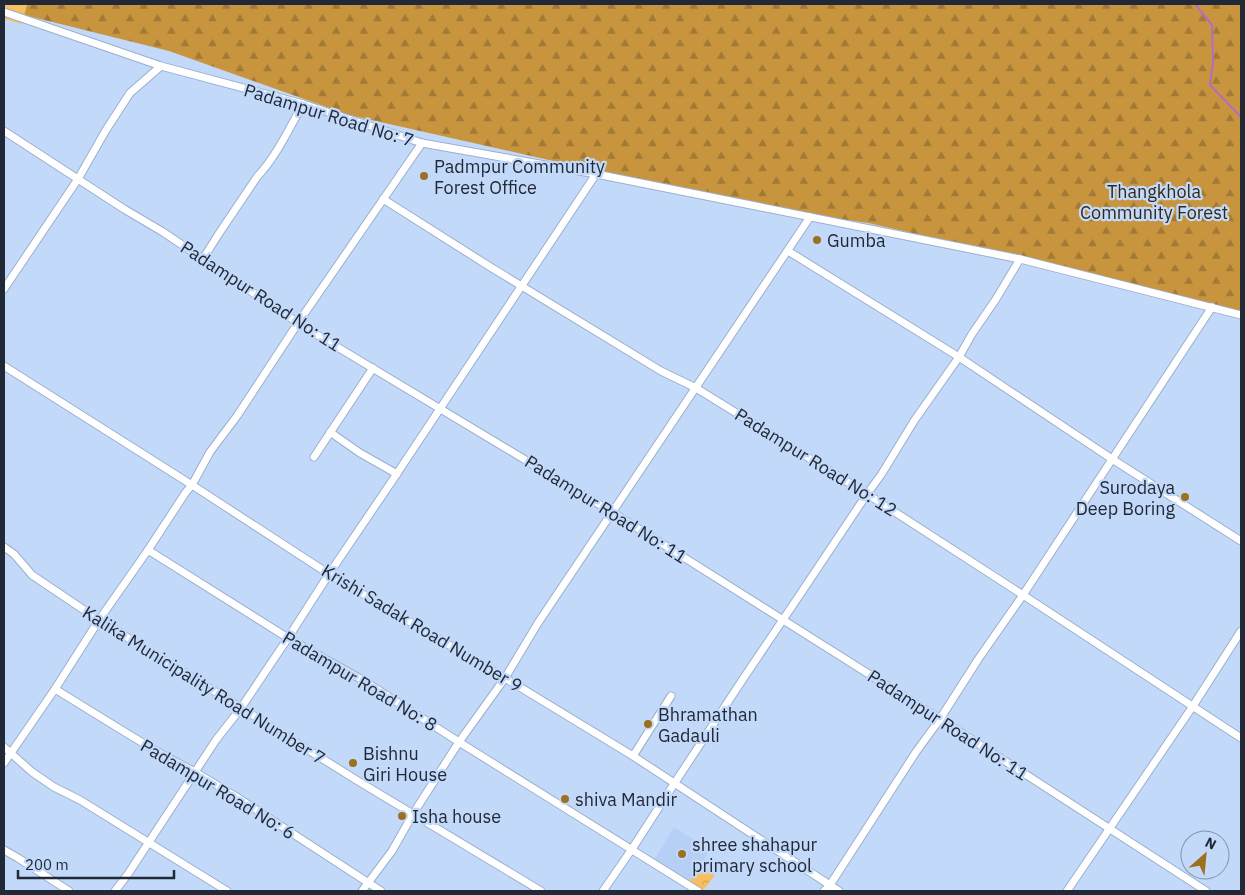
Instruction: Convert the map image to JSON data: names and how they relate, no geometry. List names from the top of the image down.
{
  "streets": {
    "street": [
      "Padampur Road No: 7",
      "Padampur Road No: 11",
      "Padampur Road No: 12",
      "Krishi Sadak Road Number 9",
      "Padampur Road No: 8",
      "Kalika Municipality Road Number 7",
      "Padampur Road No: 6"
    ]
  },
  "parks": ["Thangkhola Community Forest"],
  "places": [
    "Padmpur Community Forest Office",
    "Gumba",
    "Surodaya Deep Boring",
    "Bhramathan Gadauli",
    "Bishnu Giri House",
    "shiva Mandir",
    "Isha house",
    "shree shahapur primary school"
  ],
  "scale_bar": "200 m",
  "north": "top right"
}
